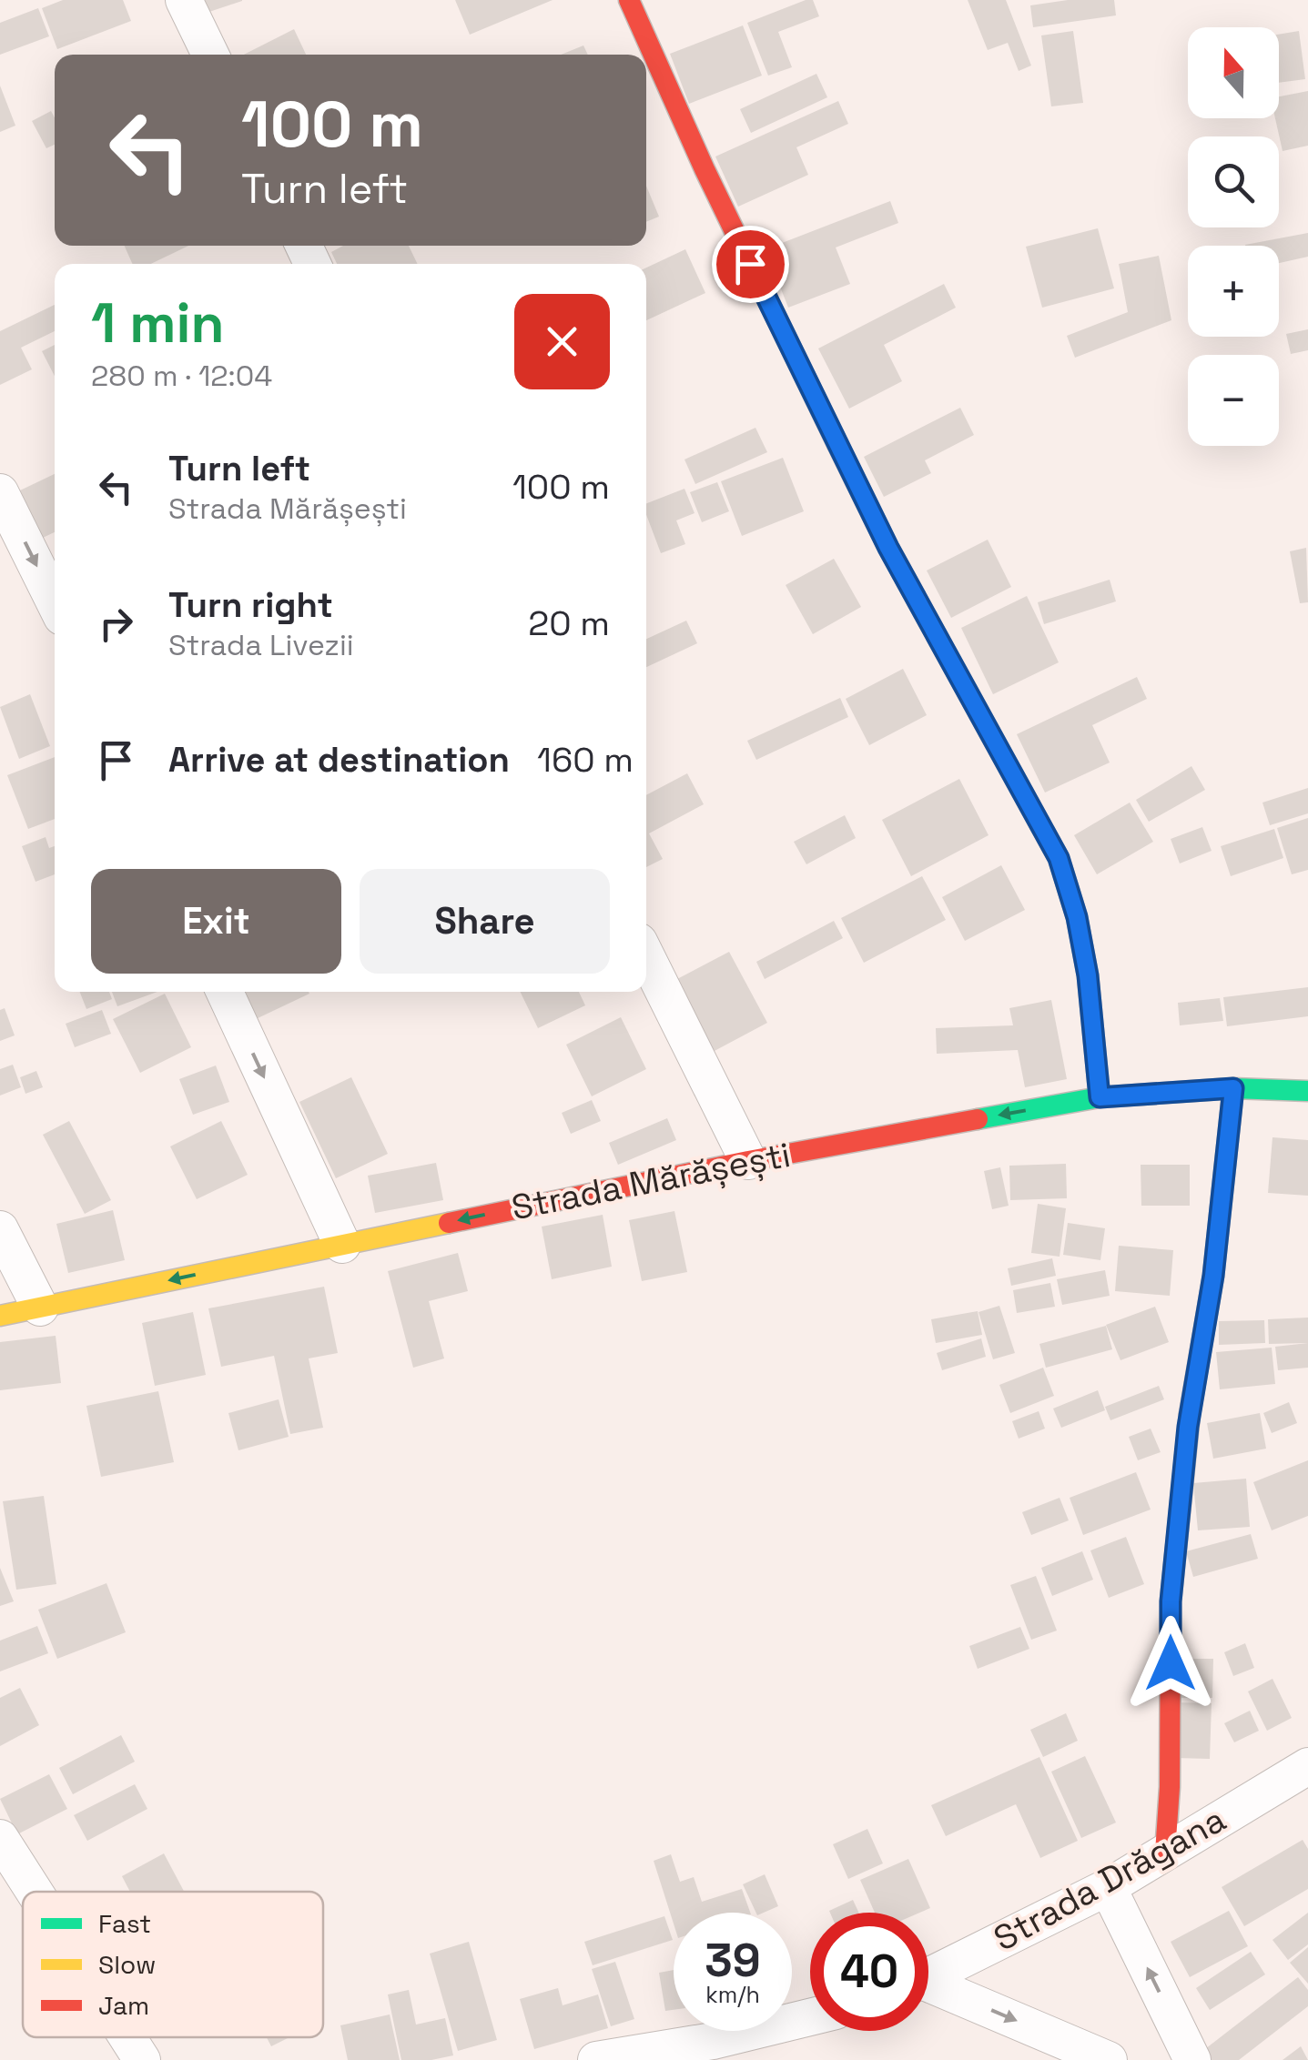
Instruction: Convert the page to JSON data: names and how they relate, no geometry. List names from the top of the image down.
{
  "streets": {
    "street": ["Strada Mărășești", "Strada Drăgana"]
  },
  "one_way": ["Strada Mărășești"],
  "legend": ["Fast", "Slow", "Jam"],
  "north": "top",
  "page": {
    "map_buttons": ["+", "−"],
    "turn": ["100 m", "Turn left"],
    "heading": ["1 min", "280 m · 12:04"],
    "list": [
      {
        "name": "Turn left",
        "note": "Strada Mărășești",
        "value": "100 m"
      },
      {
        "name": "Turn right",
        "note": "Strada Livezii",
        "value": "20 m"
      },
      {
        "name": "Arrive at destination",
        "value": "160 m"
      }
    ],
    "buttons": ["Exit", "Share"],
    "speed": "39 km/h",
    "limit": "40"
  }
}
